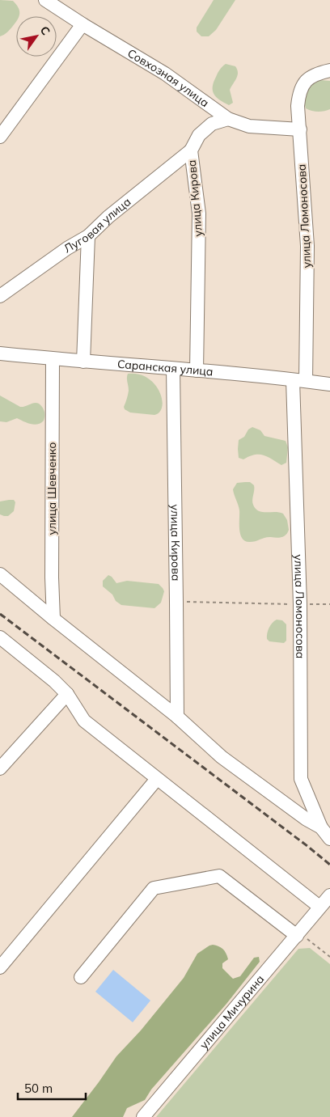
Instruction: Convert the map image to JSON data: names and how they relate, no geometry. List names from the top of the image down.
{
  "streets": {
    "street": [
      "Совхозная улица",
      "улица Кирова",
      "улица Ломоносова",
      "Луговая улица",
      "Саранская улица",
      "улица Шевченко",
      "улица Мичурина"
    ]
  },
  "crossings": [
    ["Совхозная улица", "улица Кирова"],
    ["Совхозная улица", "улица Ломоносова"],
    ["улица Кирова", "Луговая улица"],
    ["улица Кирова", "Саранская улица"],
    ["улица Ломоносова", "Саранская улица"],
    ["Саранская улица", "улица Шевченко"]
  ],
  "scale_bar": "50 m",
  "north": "top right"
}
